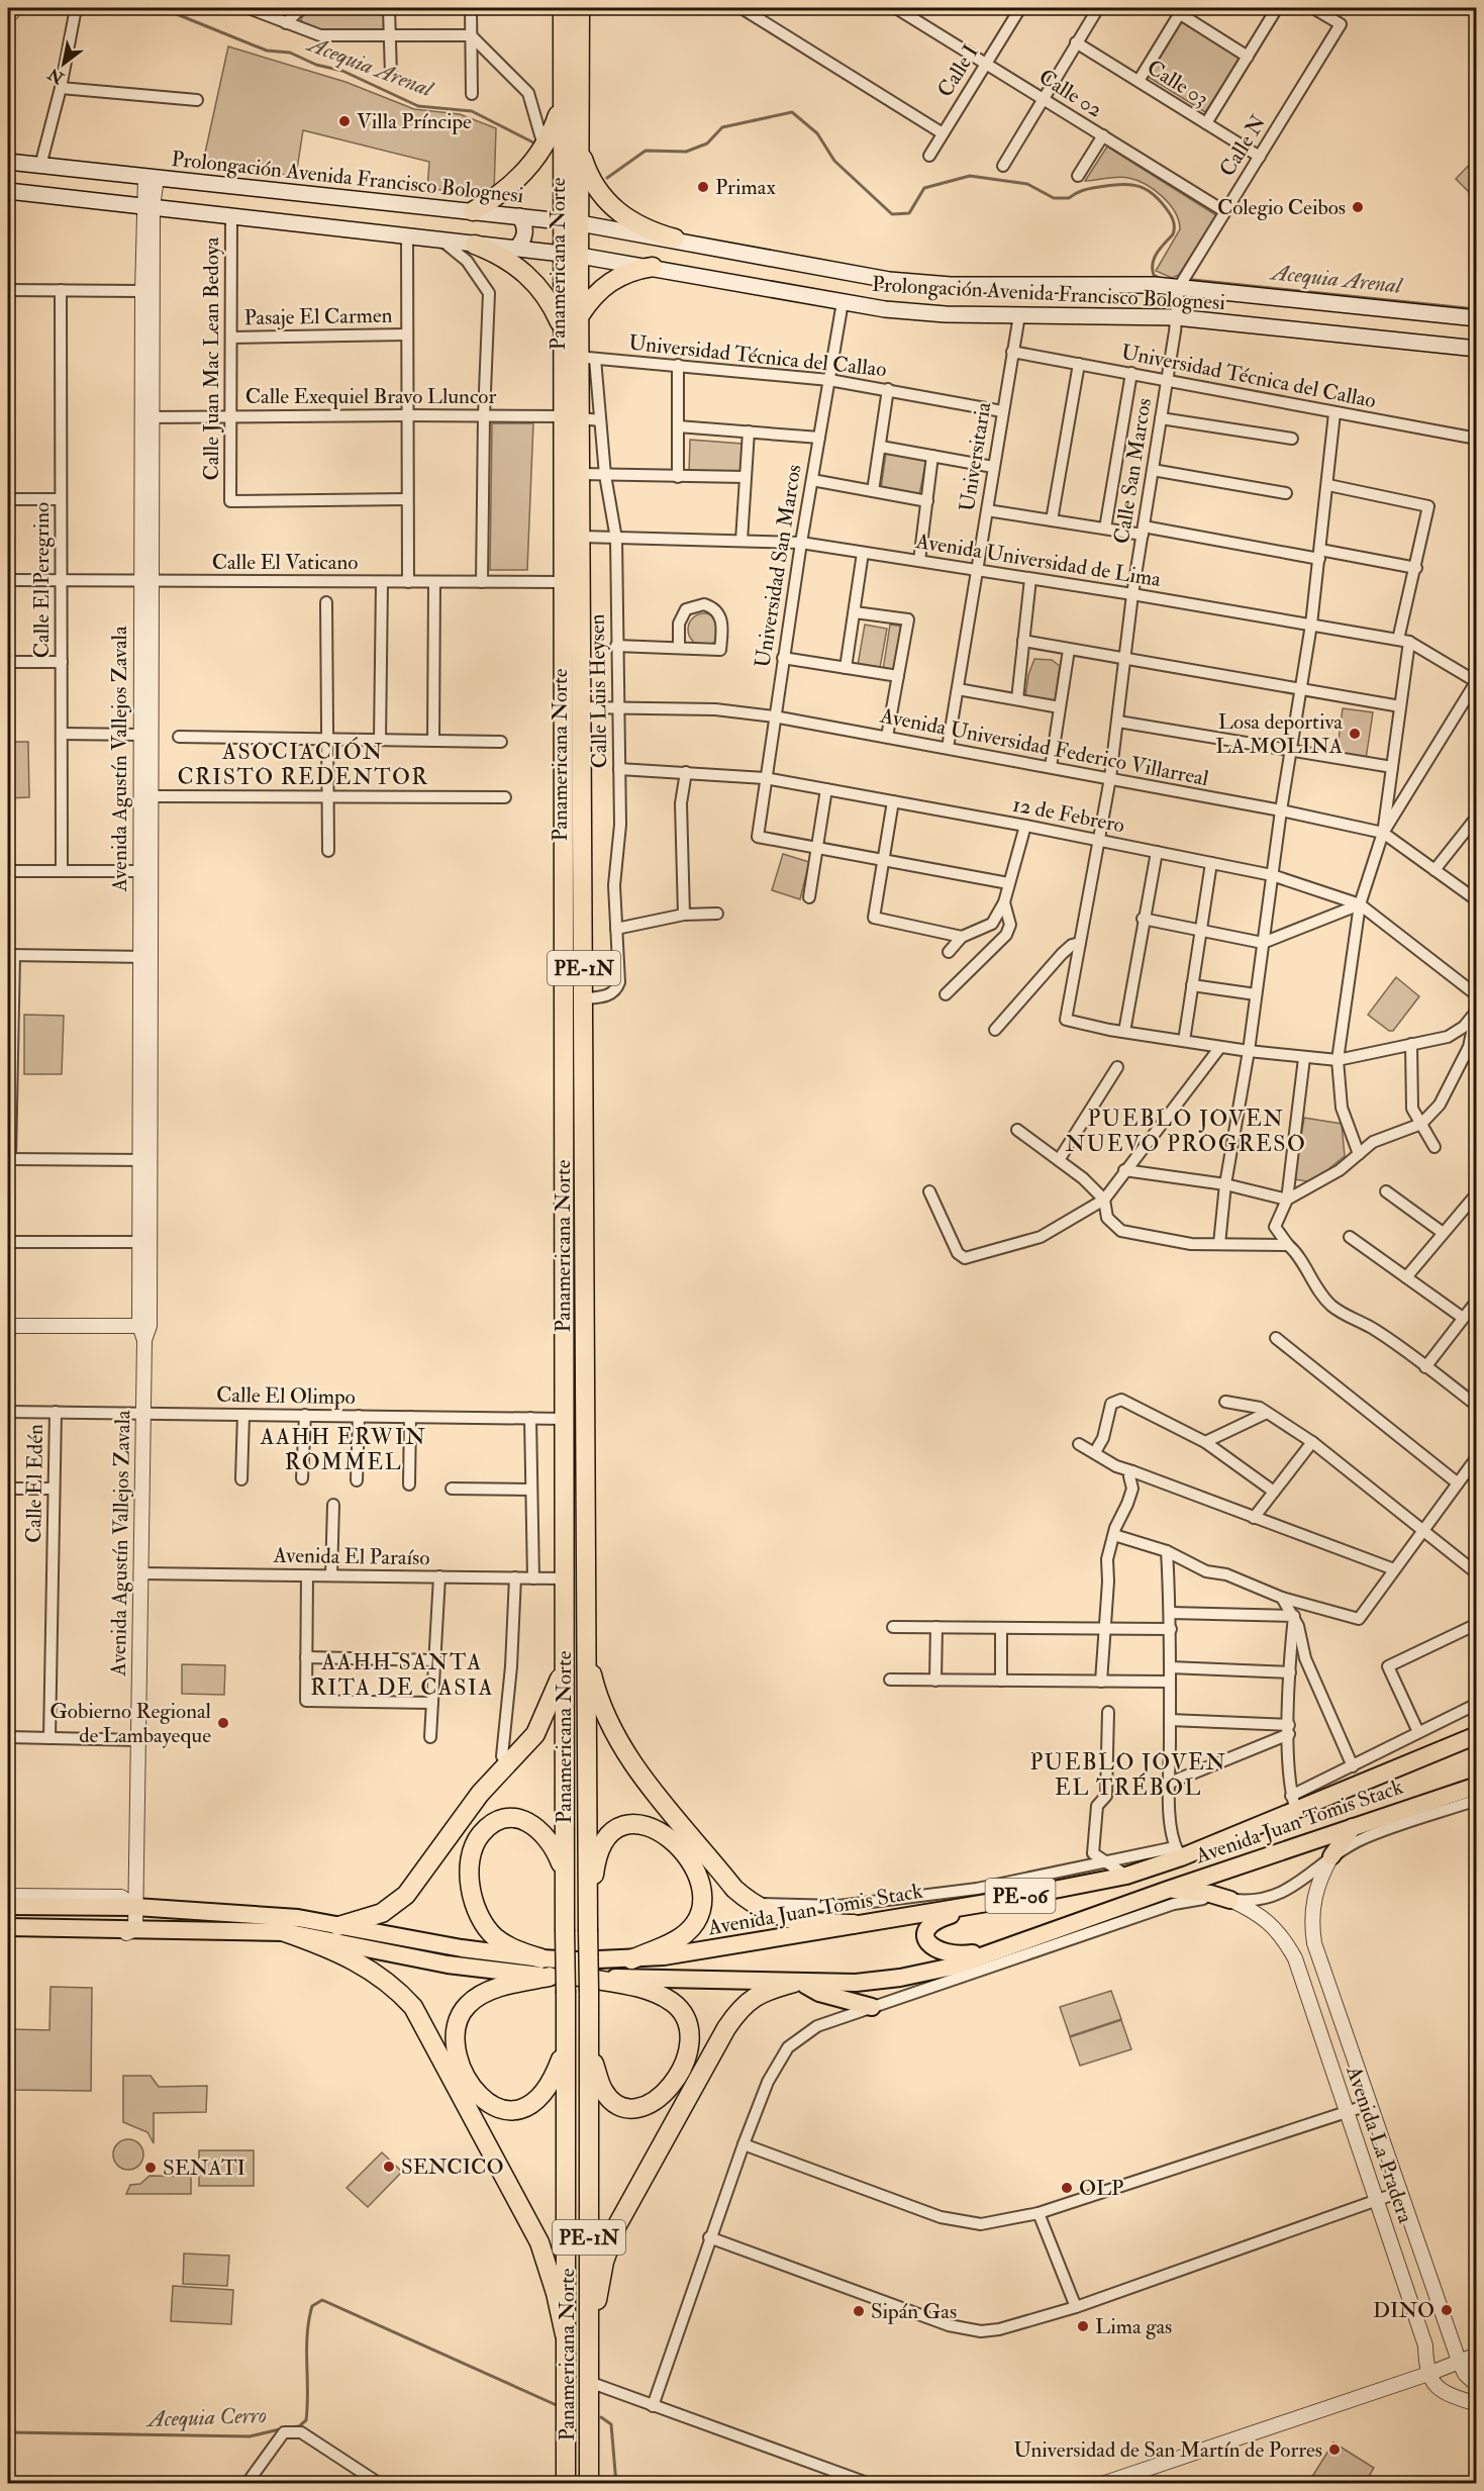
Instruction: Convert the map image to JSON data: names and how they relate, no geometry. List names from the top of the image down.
{
  "streets": {
    "highway": ["Panamericana Norte", "PE-1N"],
    "main road": ["Prolongación Avenida Francisco Bolognesi", "Avenida Juan Tomis Stack", "PE-06"],
    "street": [
      "Calle I",
      "Calle 03",
      "Calle 02",
      "Calle N",
      "Pasaje El Carmen",
      "Universidad Técnica del Callao",
      "Calle Juan Mac Lean Bedoya",
      "Calle Exequiel Bravo Lluncor",
      "Universitaria",
      "Calle San Marcos",
      "Avenida Universidad de Lima",
      "Calle El Vaticano",
      "Universidad San Marcos",
      "Calle El Peregrino",
      "Calle Luis Heysen",
      "Avenida Universidad Federico Villarreal",
      "Avenida Agustín Vallejos Zavala",
      "12 de Febrero",
      "Calle El Olimpo",
      "Calle El Edén",
      "Avenida El Paraíso",
      "Avenida La Pradera"
    ]
  },
  "crossings": [
    ["Calle I", "Calle 02"],
    ["Calle 03", "Calle N"],
    ["Calle 02", "Calle N"],
    ["Calle N", "Prolongación Avenida Francisco Bolognesi"],
    ["Calle N", "Calle San Marcos"],
    ["Prolongación Avenida Francisco Bolognesi", "Panamericana Norte"],
    ["Prolongación Avenida Francisco Bolognesi", "Calle Juan Mac Lean Bedoya"],
    ["Prolongación Avenida Francisco Bolognesi", "Universitaria"],
    ["Prolongación Avenida Francisco Bolognesi", "Calle San Marcos"],
    ["Prolongación Avenida Francisco Bolognesi", "Universidad San Marcos"],
    ["Prolongación Avenida Francisco Bolognesi", "Avenida Agustín Vallejos Zavala"],
    ["Panamericana Norte", "Universidad Técnica del Callao"],
    ["Panamericana Norte", "Calle Exequiel Bravo Lluncor"],
    ["Panamericana Norte", "Avenida Universidad de Lima"],
    ["Panamericana Norte", "Calle El Vaticano"],
    ["Panamericana Norte", "Calle Luis Heysen"],
    ["Panamericana Norte", "Avenida Universidad Federico Villarreal"],
    ["Panamericana Norte", "Calle El Olimpo"],
    ["Panamericana Norte", "Avenida El Paraíso"],
    ["Panamericana Norte", "Avenida Juan Tomis Stack"],
    ["Pasaje El Carmen", "Calle Juan Mac Lean Bedoya"],
    ["Universidad Técnica del Callao", "Universitaria"],
    ["Universidad Técnica del Callao", "Calle San Marcos"],
    ["Universidad Técnica del Callao", "Universidad San Marcos"],
    ["Universidad Técnica del Callao", "Calle Luis Heysen"],
    ["Calle Juan Mac Lean Bedoya", "Calle Exequiel Bravo Lluncor"],
    ["Calle Exequiel Bravo Lluncor", "Calle Luis Heysen"],
    ["Calle Exequiel Bravo Lluncor", "Avenida Agustín Vallejos Zavala"],
    ["Universitaria", "Avenida Universidad de Lima"],
    ["Universitaria", "Avenida Universidad Federico Villarreal"],
    ["Calle San Marcos", "Avenida Universidad de Lima"],
    ["Calle San Marcos", "Avenida Universidad Federico Villarreal"],
    ["Calle San Marcos", "12 de Febrero"],
    ["Avenida Universidad de Lima", "Universidad San Marcos"],
    ["Avenida Universidad de Lima", "Calle Luis Heysen"],
    ["Calle El Vaticano", "Calle El Peregrino"],
    ["Calle El Vaticano", "Avenida Agustín Vallejos Zavala"],
    ["Universidad San Marcos", "Avenida Universidad Federico Villarreal"],
    ["Universidad San Marcos", "12 de Febrero"],
    ["Calle Luis Heysen", "Avenida Universidad Federico Villarreal"],
    ["Calle Luis Heysen", "12 de Febrero"],
    ["Avenida Agustín Vallejos Zavala", "Calle El Olimpo"],
    ["Avenida Agustín Vallejos Zavala", "Avenida El Paraíso"],
    ["Avenida Agustín Vallejos Zavala", "Avenida Juan Tomis Stack"],
    ["Calle El Olimpo", "Calle El Edén"],
    ["Avenida Juan Tomis Stack", "PE-06"],
    ["Avenida Juan Tomis Stack", "Avenida La Pradera"],
    ["PE-06", "Avenida La Pradera"]
  ],
  "districts": [
    "ASOCIACIÓN CRISTO REDENTOR",
    "PUEBLO JOVEN NUEVO PROGRESO",
    "AAHH ERWIN ROMMEL",
    "AAHH SANTA RITA DE CASIA",
    "PUEBLO JOVEN EL TRÉBOL"
  ],
  "water": ["Acequia Arenal", "Acequia Cerro"],
  "places": [
    "Villa Príncipe",
    "Primax",
    "Colegio Ceibos",
    "Losa deportiva LA MOLINA",
    "Gobierno Regional de Lambayeque",
    "SENCICO",
    "SENATI",
    "OLP",
    "DINO",
    "Sipán Gas",
    "Lima gas",
    "Universidad de San Martín de Porres"
  ],
  "north": "bottom left"
}
